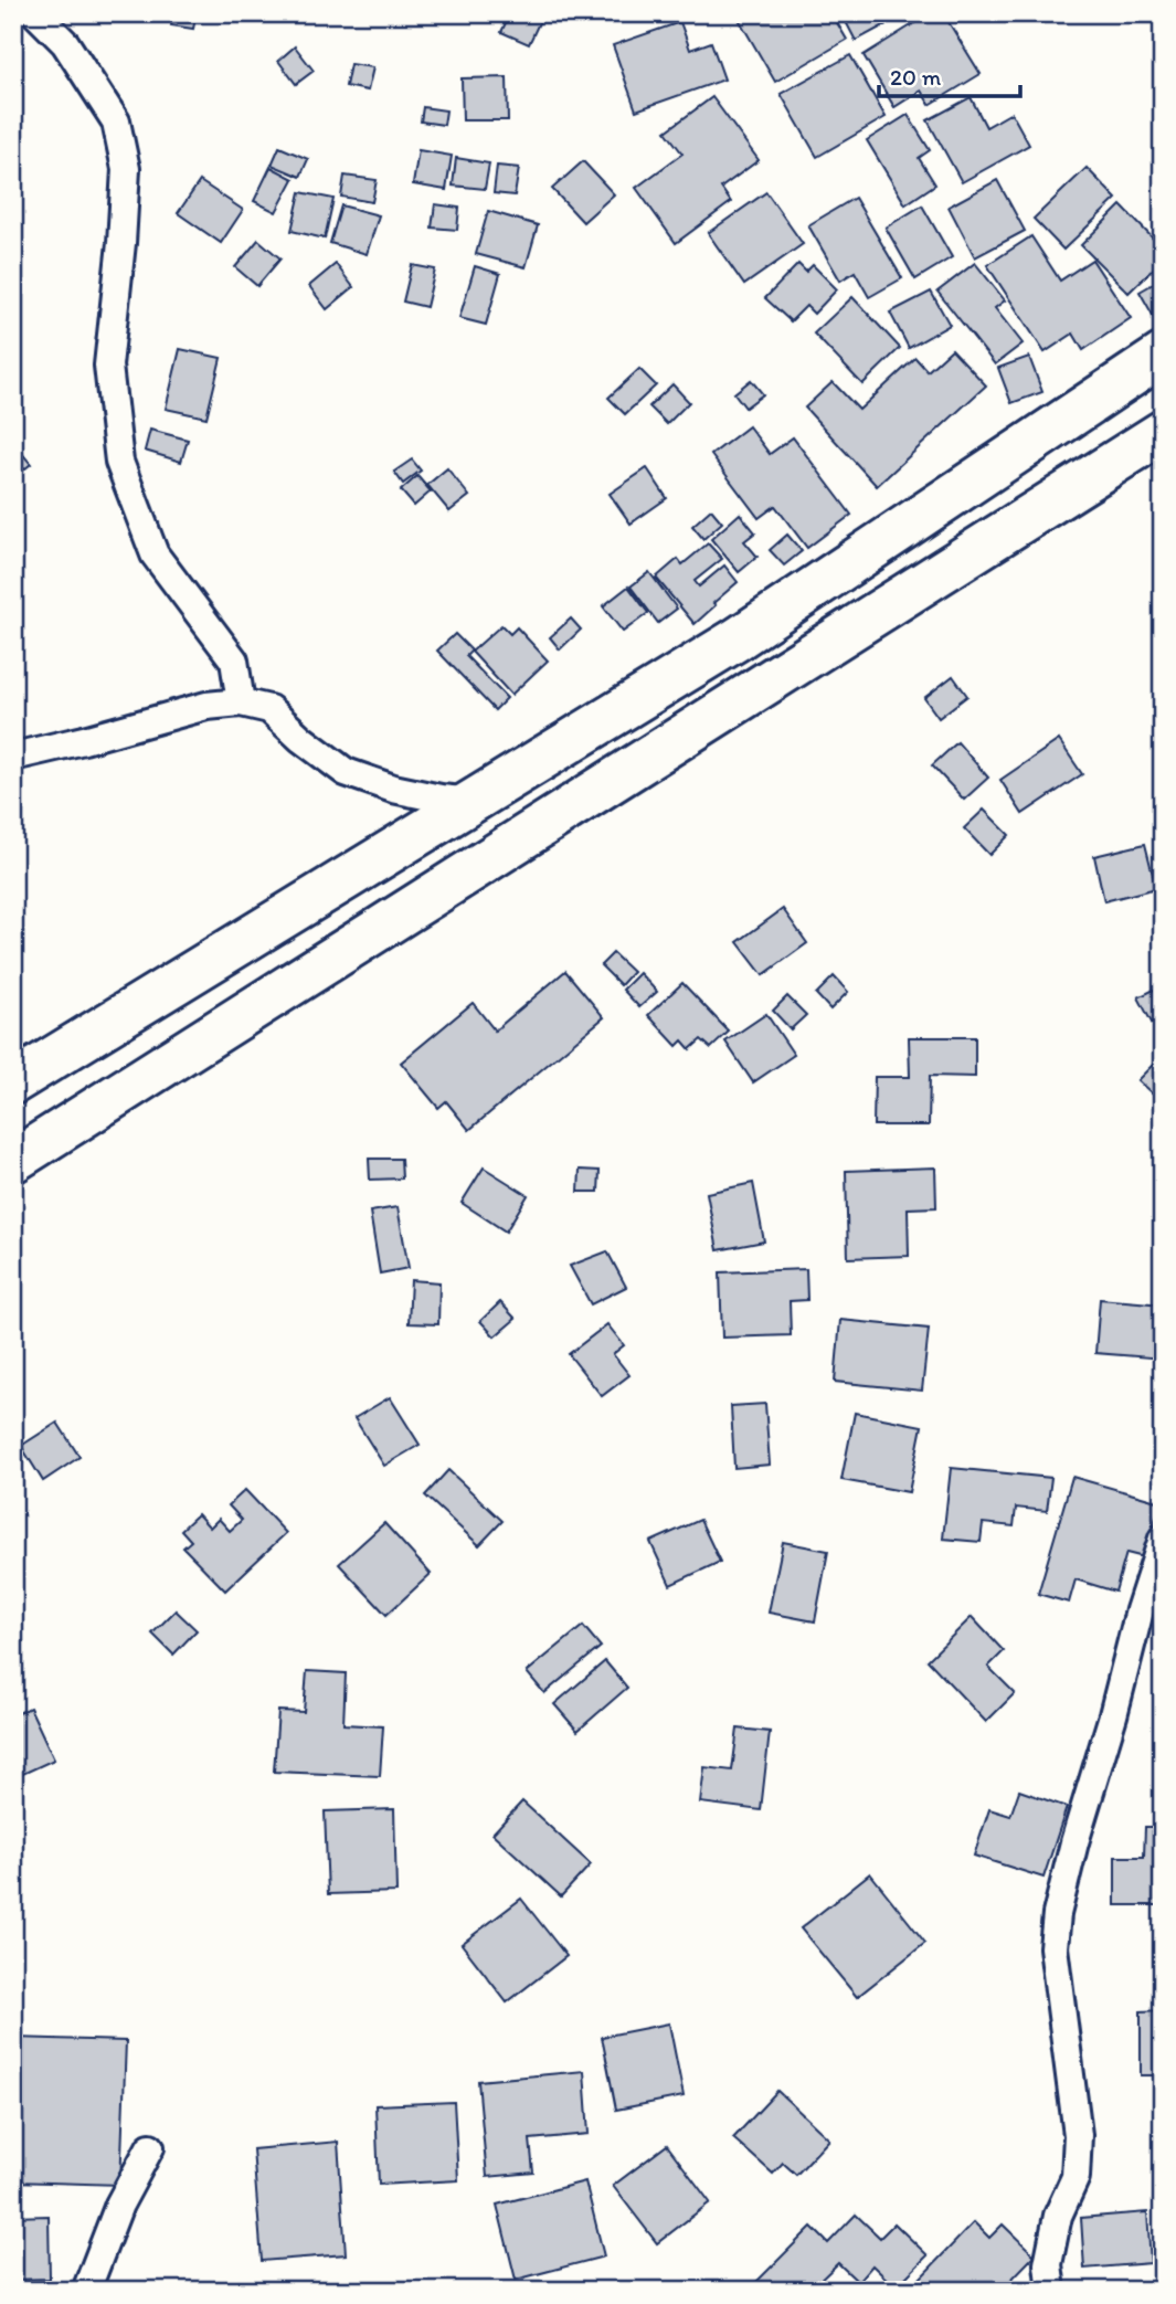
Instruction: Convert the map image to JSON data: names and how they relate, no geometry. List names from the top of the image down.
{
  "scale_bar": "20 m"
}
